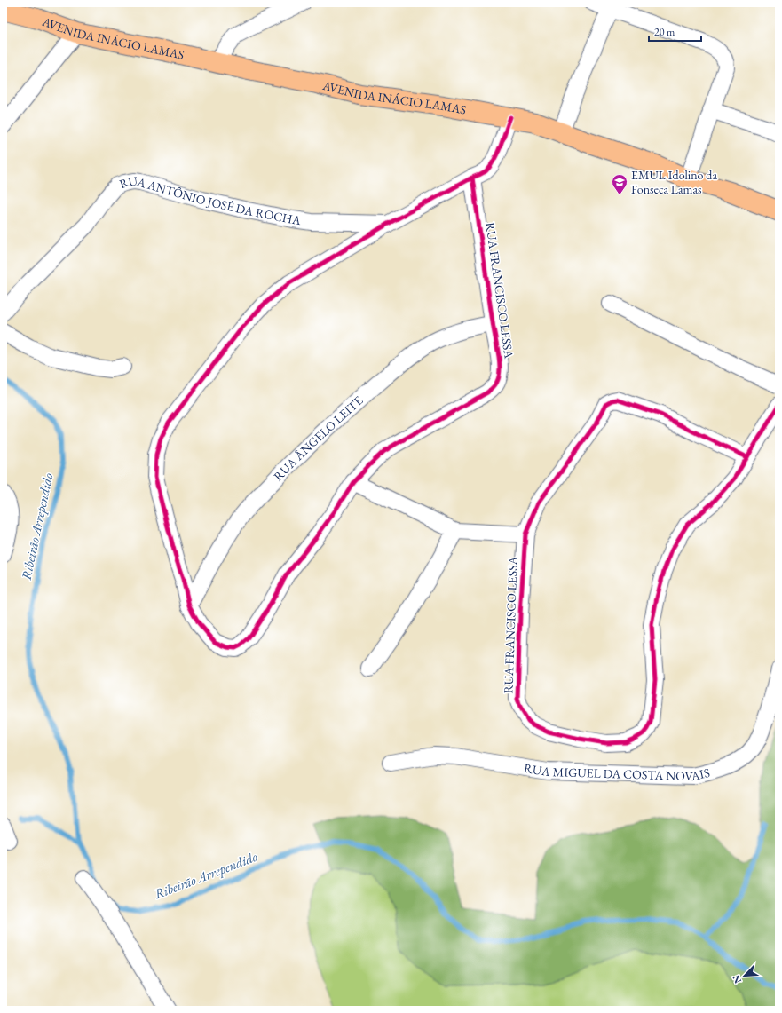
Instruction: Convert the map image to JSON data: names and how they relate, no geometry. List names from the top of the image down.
{
  "streets": {
    "main road": ["AVENIDA INÁCIO LAMAS"],
    "street": [
      "RUA ANTÔNIO JOSÉ DA ROCHA",
      "RUA FRANCISCO LESSA",
      "RUA ÂNGELO LEITE",
      "RUA MIGUEL DA COSTA NOVAIS"
    ]
  },
  "crossings": [
    ["AVENIDA INÁCIO LAMAS", "RUA FRANCISCO LESSA"],
    ["RUA ANTÔNIO JOSÉ DA ROCHA", "RUA FRANCISCO LESSA"],
    ["RUA FRANCISCO LESSA", "RUA ÂNGELO LEITE"]
  ],
  "water": ["Ribeirão Arrependido"],
  "places": {
    "school or university": ["EMUL Idolino da Fonseca Lamas"]
  },
  "scale_bar": "20 m",
  "north": "bottom left"
}
